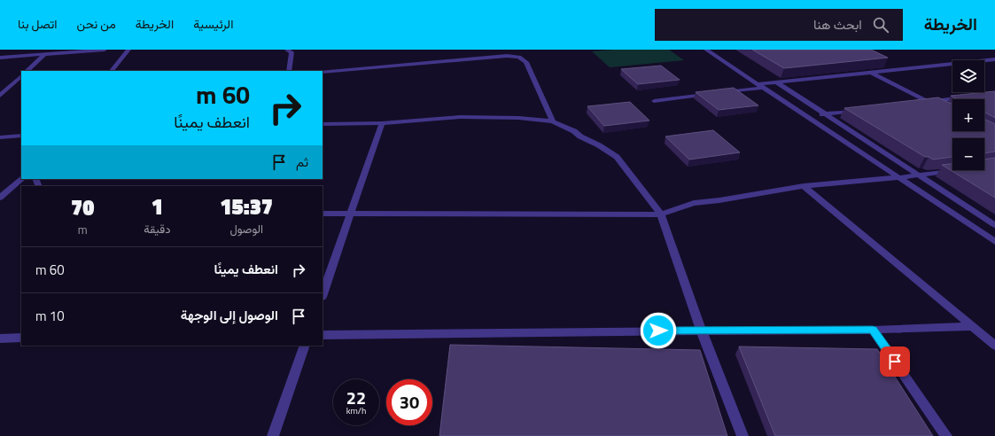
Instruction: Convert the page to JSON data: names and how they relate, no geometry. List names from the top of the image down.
{
  "page": {
    "header": "الخريطة",
    "search": "ابحث هنا",
    "nav": [
      "الرئيسية",
      "الخريطة",
      "من نحن",
      "اتصل بنا"
    ],
    "map_buttons": ["+", "−"],
    "turn": ["60 m", "انعطف يمينًا"],
    "then": "ثم",
    "eta": [
      "15:37",
      "الوصول",
      "1",
      "دقيقة",
      "70",
      "m"
    ],
    "list": [
      {
        "name": "انعطف يمينًا",
        "value": "60 m"
      },
      {
        "name": "الوصول إلى الوجهة",
        "value": "10 m"
      }
    ],
    "speed": "22 km/h",
    "limit": "30"
  }
}
